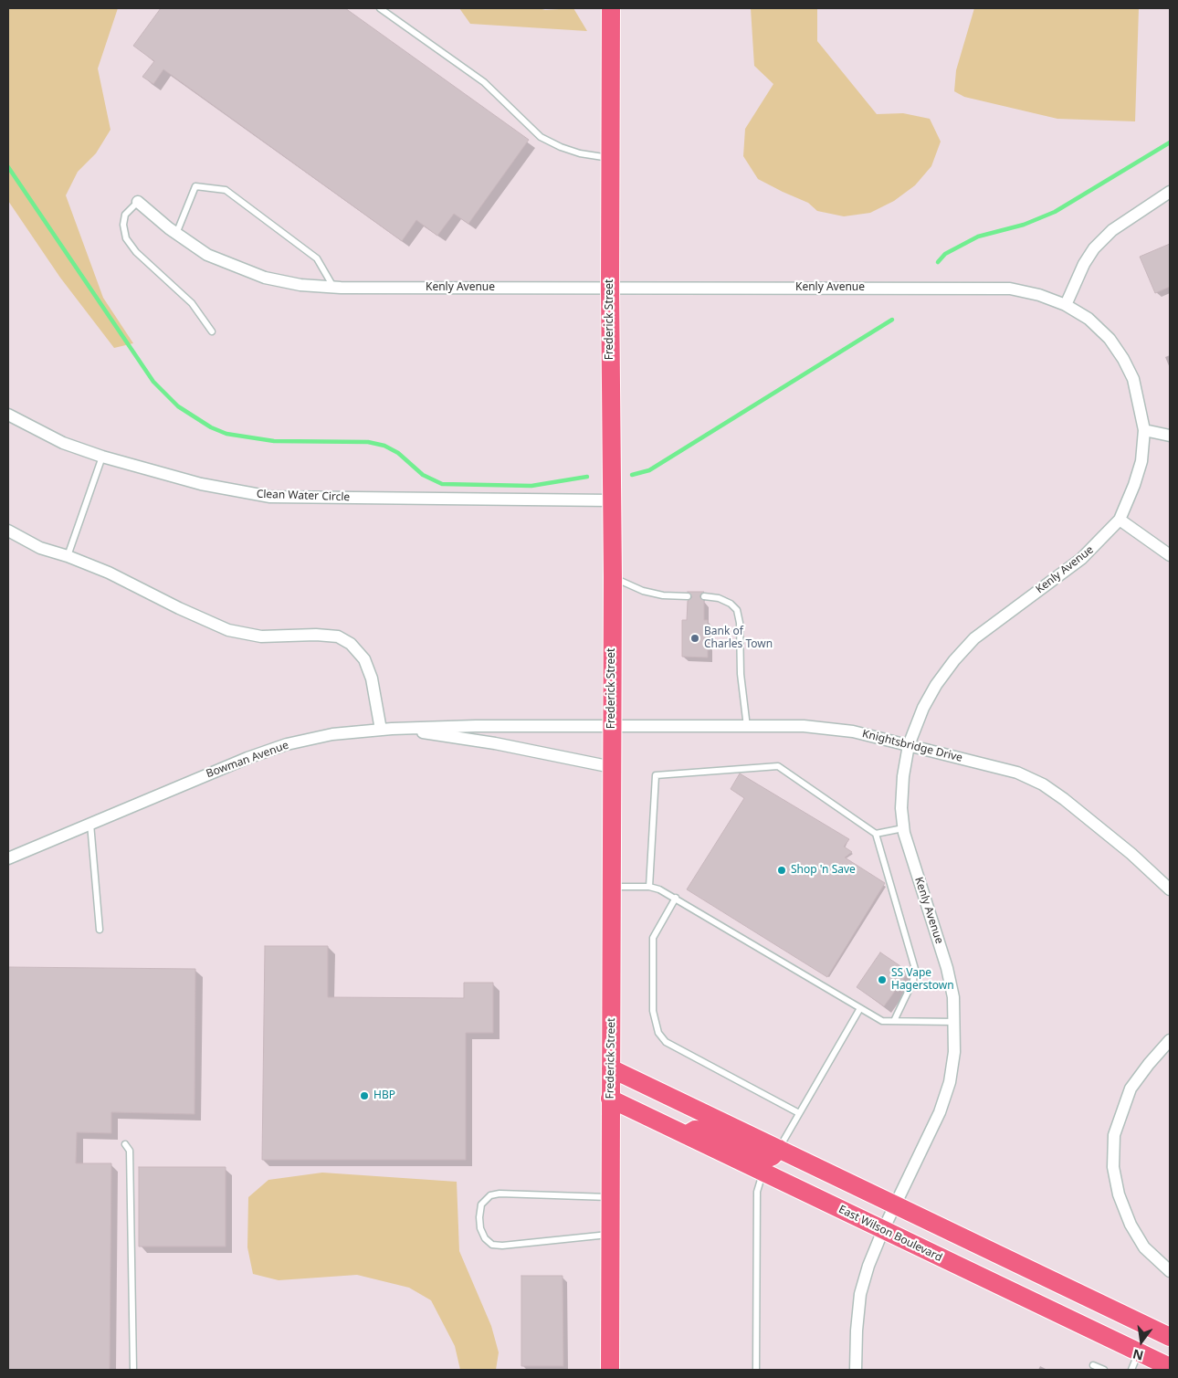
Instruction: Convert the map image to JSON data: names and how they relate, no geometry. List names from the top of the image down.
{
  "streets": {
    "main road": ["Frederick Street", "East Wilson Boulevard"],
    "street": [
      "Kenly Avenue",
      "Clean Water Circle",
      "Knightsbridge Drive",
      "Bowman Avenue"
    ]
  },
  "crossings": [
    ["Kenly Avenue", "Frederick Street"],
    ["Kenly Avenue", "Knightsbridge Drive"],
    ["Kenly Avenue", "East Wilson Boulevard"],
    ["Frederick Street", "Clean Water Circle"],
    ["Frederick Street", "Knightsbridge Drive"],
    ["Frederick Street", "Bowman Avenue"],
    ["Frederick Street", "East Wilson Boulevard"],
    ["Knightsbridge Drive", "Bowman Avenue"]
  ],
  "places": [
    "Bank of Charles Town",
    "Shop 'n Save",
    "SS Vape Hagerstown",
    "HBP"
  ],
  "north": "bottom"
}
